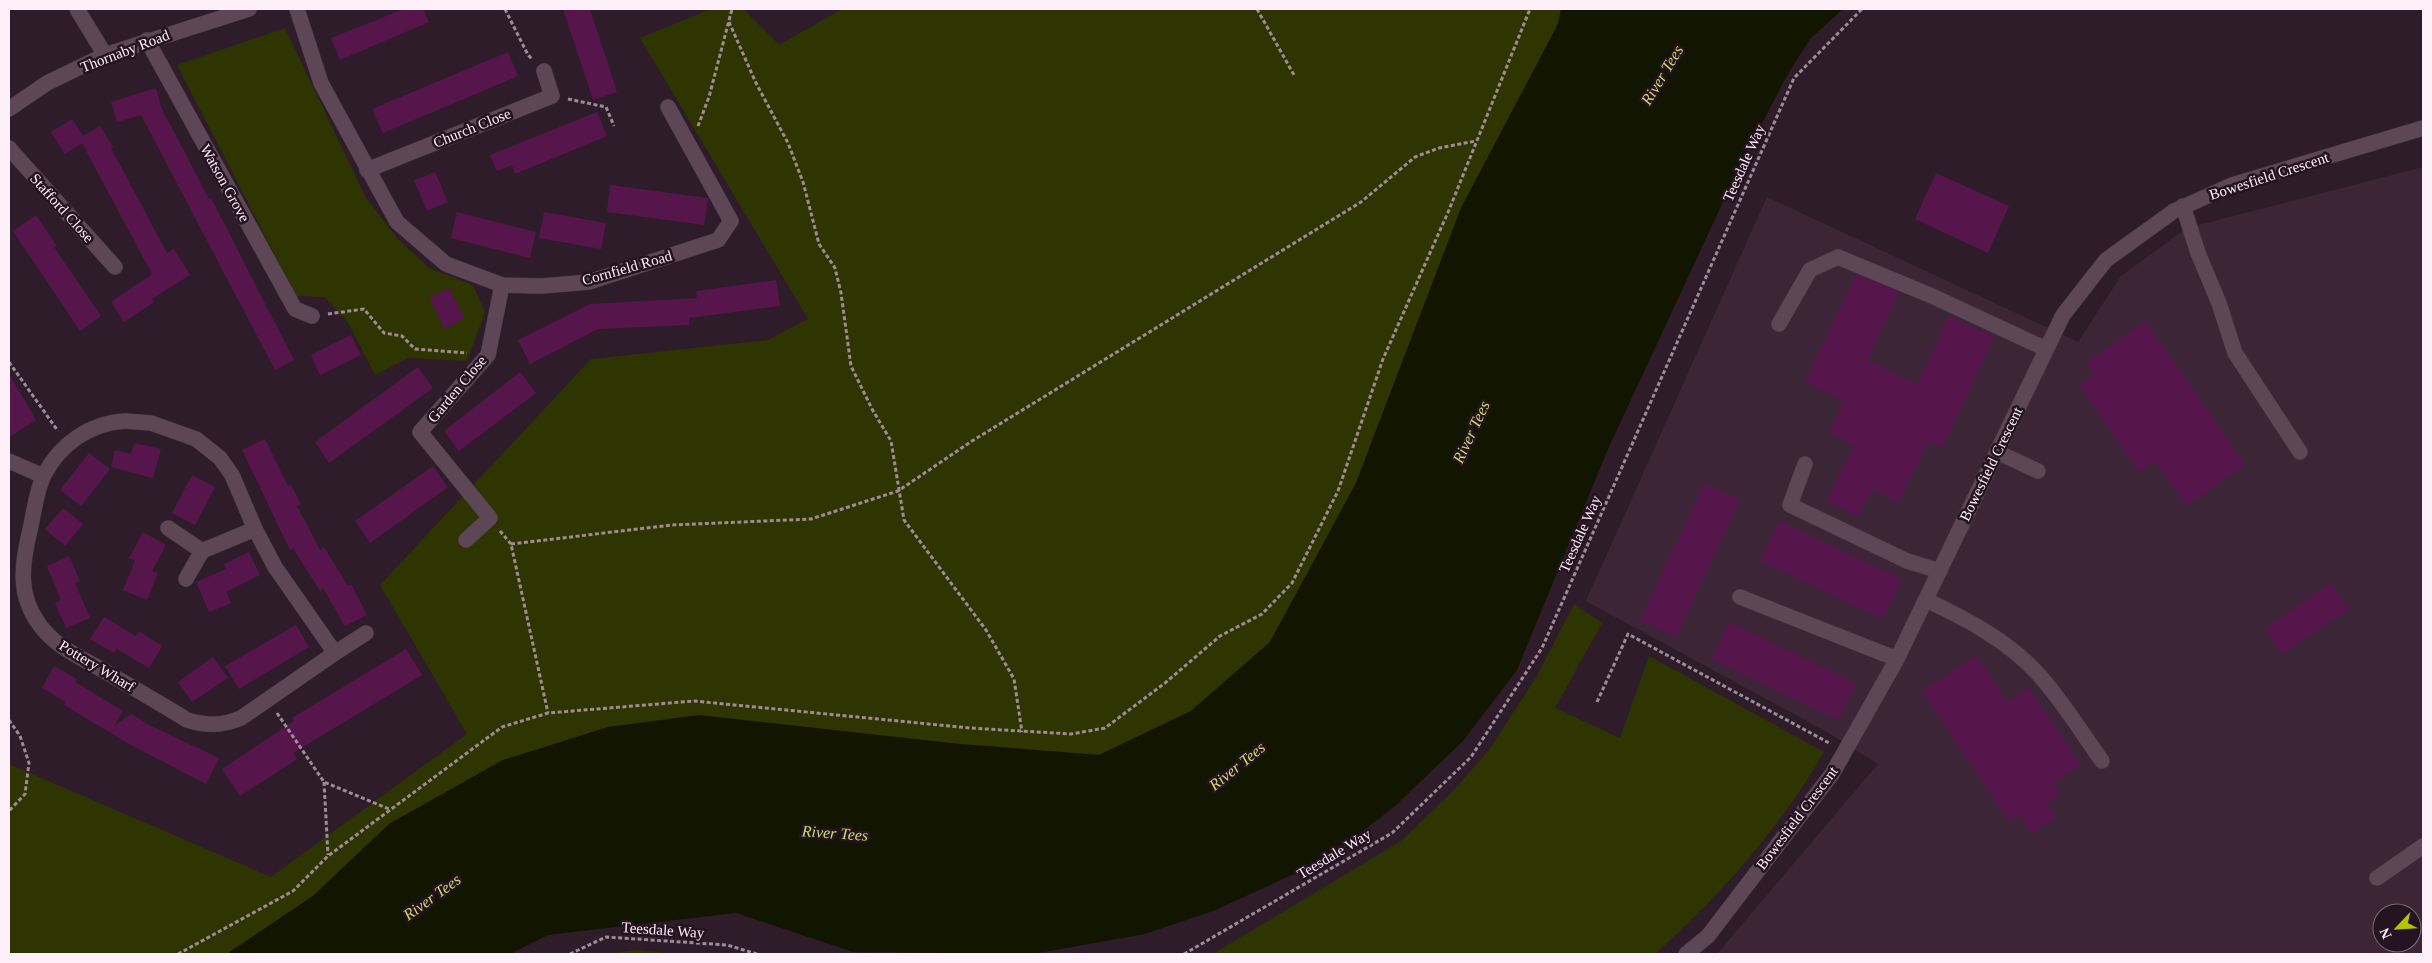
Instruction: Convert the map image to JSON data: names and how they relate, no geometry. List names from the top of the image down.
{
  "streets": {
    "street": [
      "Thornaby Road",
      "Church Close",
      "Bowesfield Crescent",
      "Watson Grove",
      "Stafford Close",
      "Cornfield Road",
      "Garden Close",
      "Pottery Wharf"
    ],
    "path": ["Teesdale Way"]
  },
  "crossings": [
    ["Thornaby Road", "Watson Grove"],
    ["Church Close", "Cornfield Road"],
    ["Cornfield Road", "Garden Close"]
  ],
  "water": ["River Tees"],
  "north": "bottom left"
}
